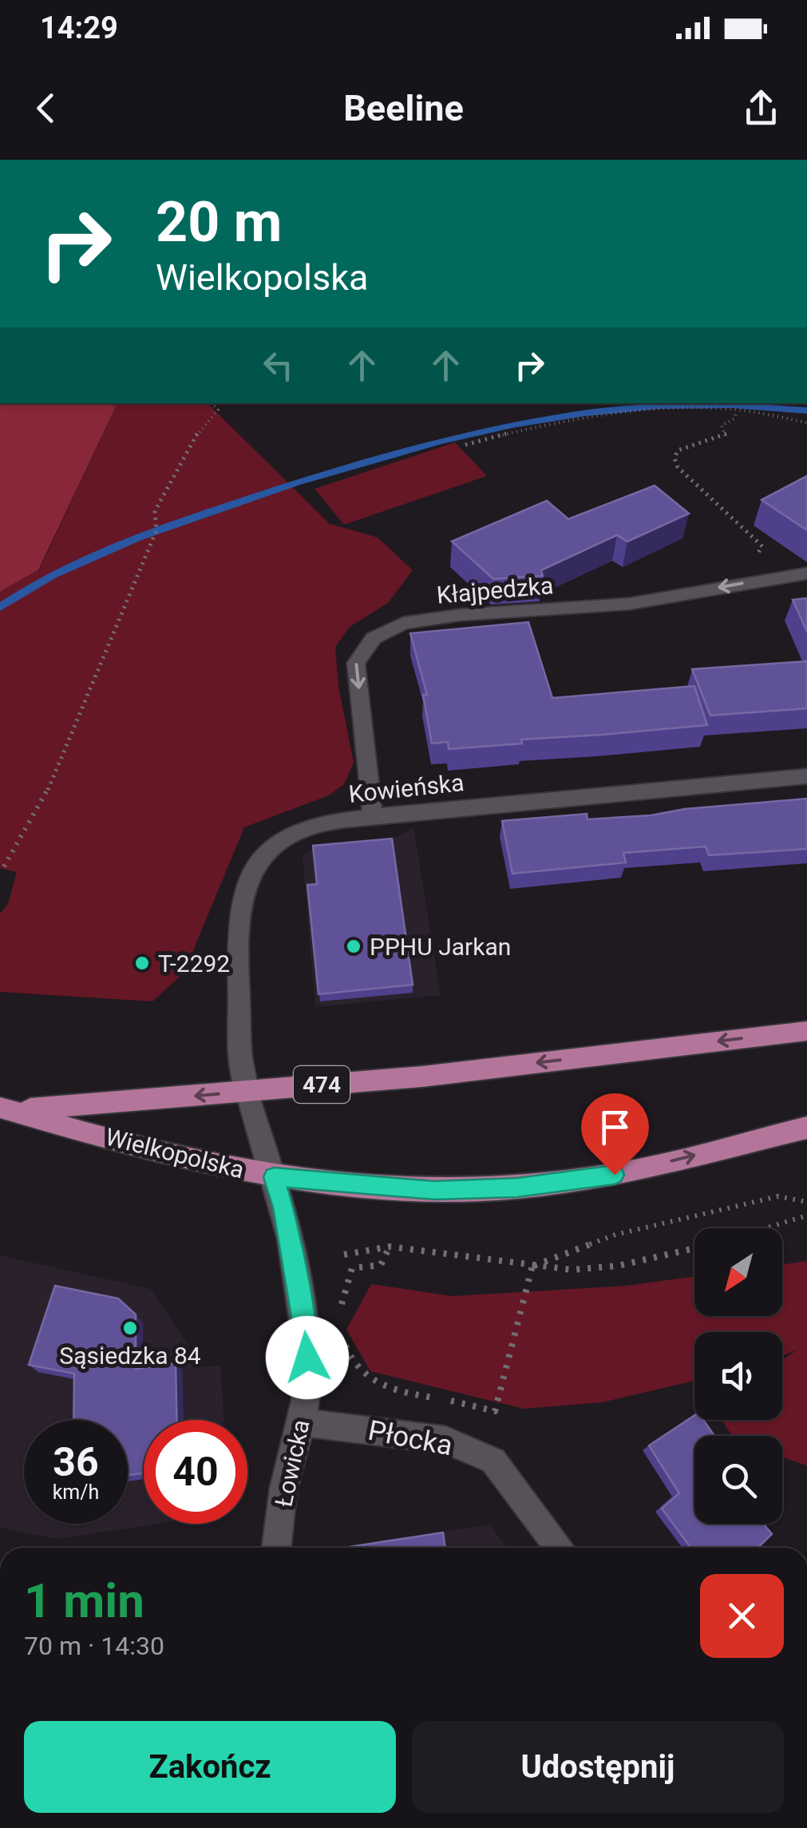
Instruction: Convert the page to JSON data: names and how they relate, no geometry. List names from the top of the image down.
{
  "streets": {
    "main road": ["474", "Wielkopolska"],
    "street": [
      "Kłajpedzka",
      "Kowieńska",
      "Płocka",
      "Łowicka"
    ]
  },
  "crossings": [
    ["Kłajpedzka", "Kowieńska"],
    ["Kowieńska", "Wielkopolska"],
    ["Kowieńska", "Łowicka"],
    ["Wielkopolska", "Łowicka"],
    ["Płocka", "Łowicka"]
  ],
  "places": ["PPHU Jarkan", "T-2292", "Sąsiedzka 84"],
  "north": "bottom left",
  "page": {
    "status": "14:29",
    "header": "Beeline",
    "turn": ["20 m", "Wielkopolska"],
    "speed": "36 km/h",
    "limit": "40",
    "heading": ["1 min", "70 m · 14:30"],
    "buttons": ["Zakończ", "Udostępnij"]
  }
}
